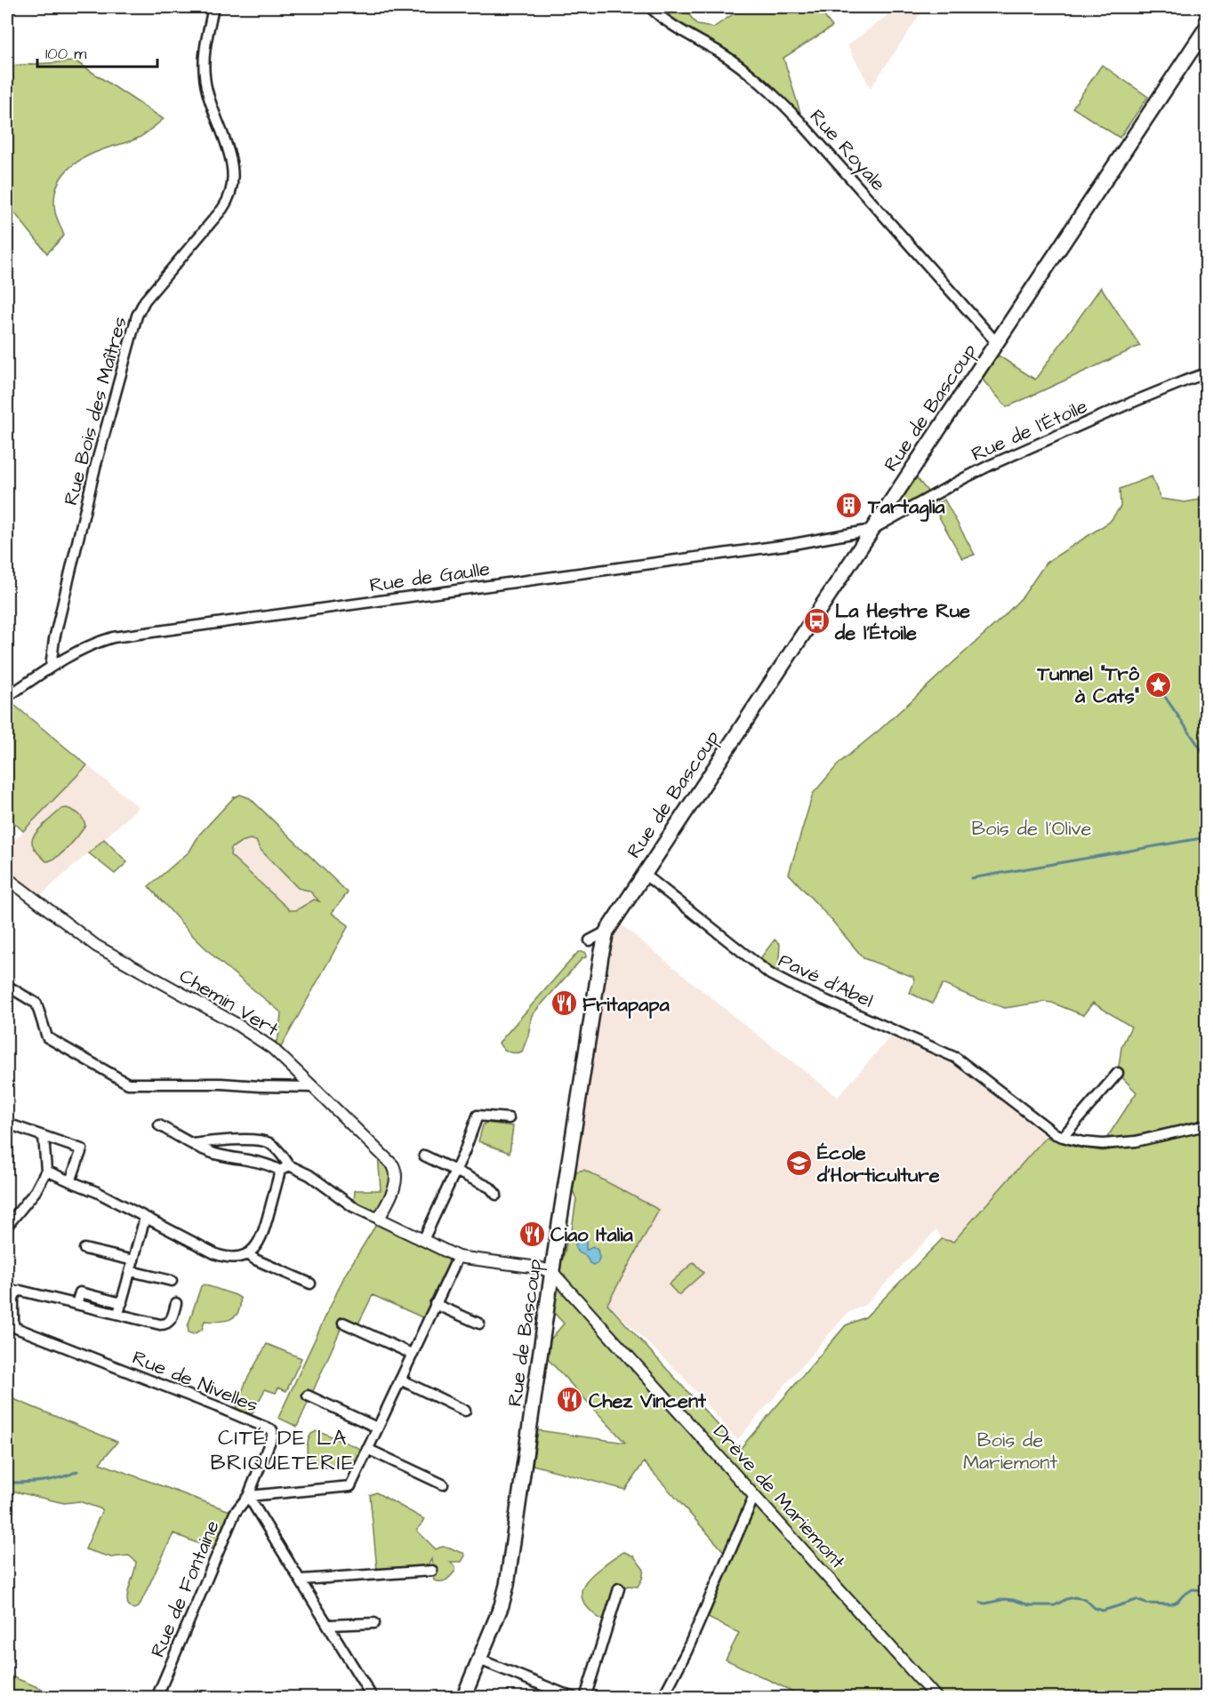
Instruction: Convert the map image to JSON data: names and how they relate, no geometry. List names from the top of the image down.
{
  "streets": {
    "main road": ["Rue de Bascoup"],
    "street": [
      "Rue Royale",
      "Rue Bois des Maîtres",
      "Rue de l'Étoile",
      "Rue de Gaulle",
      "Pavé d'Abel",
      "Chemin Vert",
      "Rue de Nivelles",
      "Drève de Mariemont",
      "Rue de Fontaine"
    ]
  },
  "crossings": [
    ["Rue Royale", "Rue de Bascoup"],
    ["Rue de Bascoup", "Rue de l'Étoile"],
    ["Rue de Bascoup", "Rue de Gaulle"],
    ["Rue de Bascoup", "Pavé d'Abel"],
    ["Rue de Bascoup", "Drève de Mariemont"],
    ["Rue Bois des Maîtres", "Rue de Gaulle"],
    ["Rue de l'Étoile", "Rue de Gaulle"],
    ["Rue de Nivelles", "Rue de Fontaine"]
  ],
  "districts": ["CITÉ DE LA BRIQUETERIE"],
  "parks": ["Bois de l'Olive", "Bois de Mariemont"],
  "places": {
    "building": ["Tartaglia"],
    "bus stop": ["La Hestre Rue de l'Étoile"],
    "place": ["Tunnel \"Trô à Cats\""],
    "restaurant": ["Fritapapa", "Ciao Italia", "Chez Vincent"],
    "school or university": ["École d'Horticulture"]
  },
  "scale_bar": "100 m"
}
